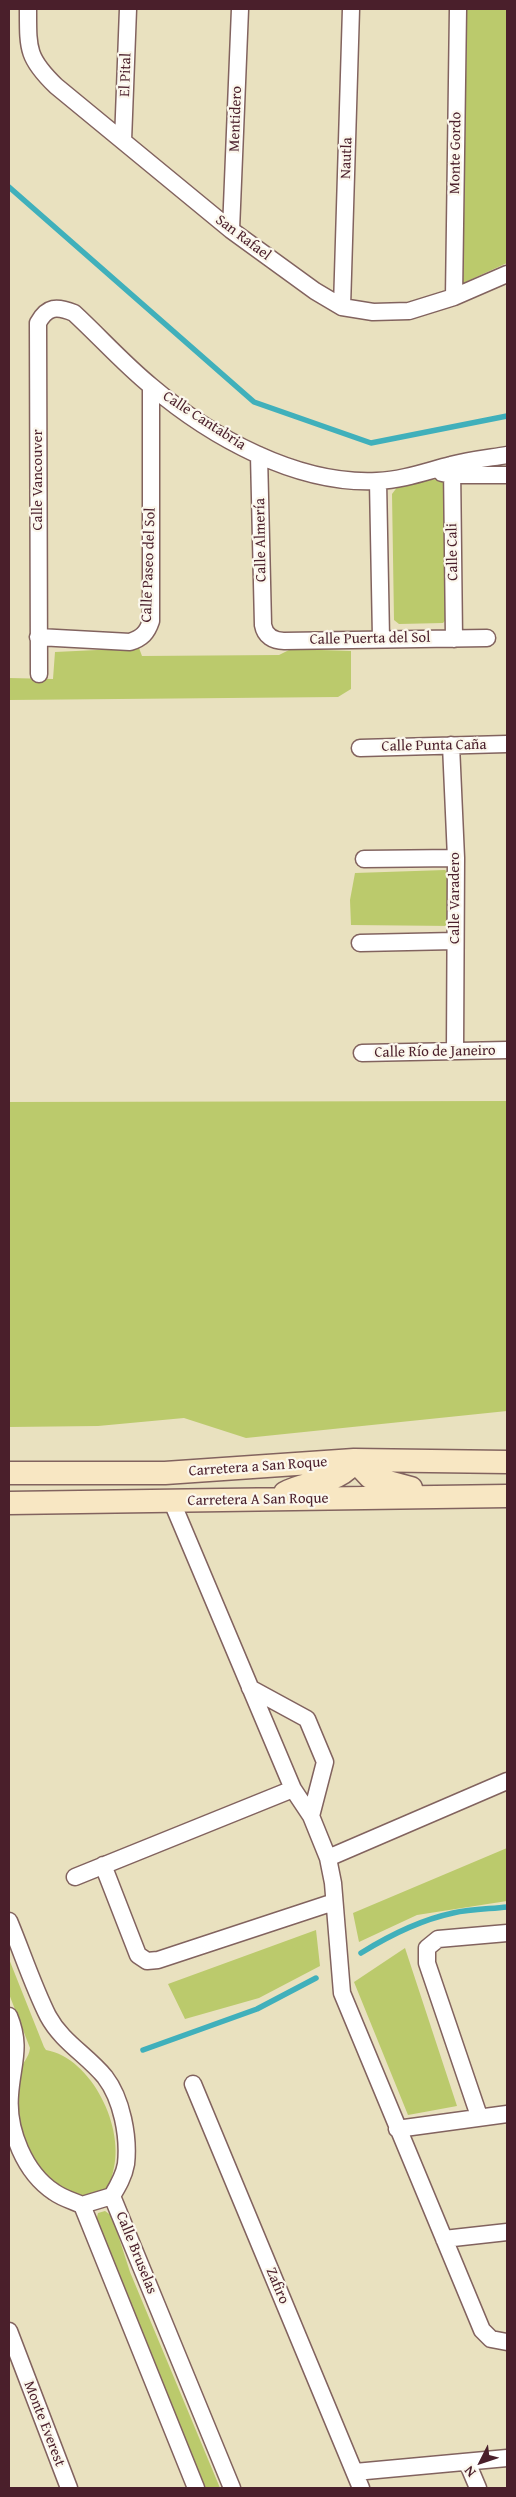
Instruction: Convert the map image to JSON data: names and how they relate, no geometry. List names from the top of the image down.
{
  "streets": {
    "main road": ["Carretera a San Roque", "Carretera A San Roque"],
    "street": [
      "El Pital",
      "Mentidero",
      "Monte Gordo",
      "Nautla",
      "San Rafael",
      "Calle Cantabria",
      "Calle Vancouver",
      "Calle Almería",
      "Calle Cali",
      "Calle Paseo del Sol",
      "Calle Puerta del Sol",
      "Calle Punta Caña",
      "Calle Varadero",
      "Calle Río de Janeiro",
      "Calle Bruselas",
      "Zafiro",
      "Monte Everest"
    ]
  },
  "crossings": [
    ["El Pital", "San Rafael"],
    ["Mentidero", "San Rafael"],
    ["Monte Gordo", "San Rafael"],
    ["Nautla", "San Rafael"],
    ["Calle Cantabria", "Calle Vancouver"],
    ["Calle Cantabria", "Calle Almería"],
    ["Calle Cantabria", "Calle Cali"],
    ["Calle Cantabria", "Calle Paseo del Sol"],
    ["Calle Vancouver", "Calle Paseo del Sol"],
    ["Calle Almería", "Calle Puerta del Sol"],
    ["Calle Cali", "Calle Puerta del Sol"],
    ["Calle Punta Caña", "Calle Varadero"],
    ["Calle Varadero", "Calle Río de Janeiro"]
  ],
  "north": "bottom left"
}
